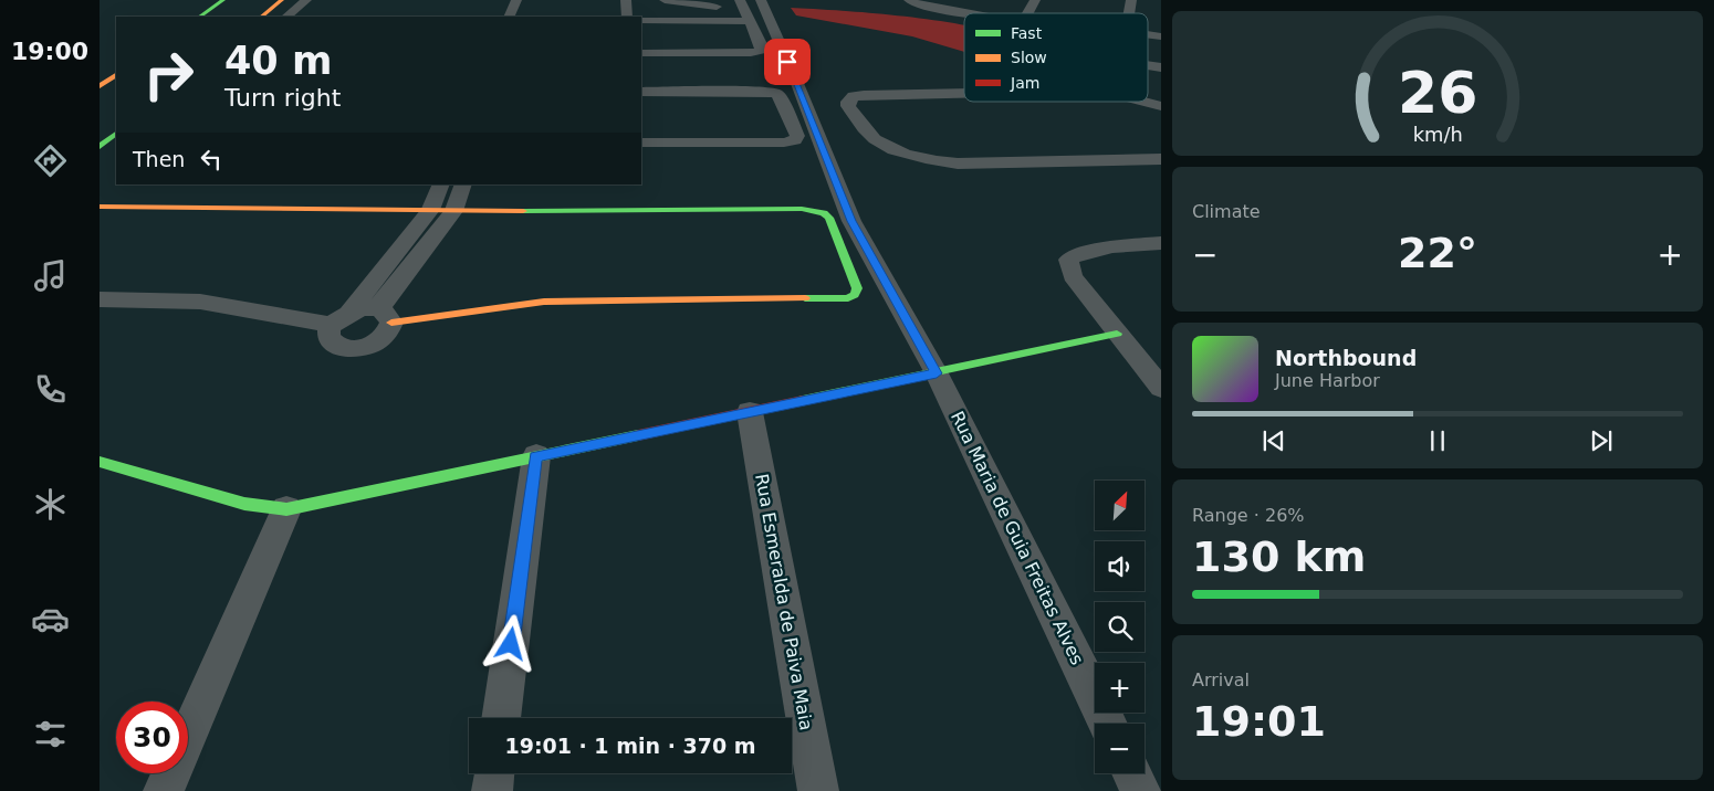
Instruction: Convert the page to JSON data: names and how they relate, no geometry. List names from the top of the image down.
{
  "streets": {
    "street": ["Rua Maria de Guia Freitas Alves", "Rua Esmeralda de Paiva Maia"]
  },
  "legend": ["Fast", "Slow", "Jam"],
  "north": "top right",
  "page": {
    "tabs": "19:00",
    "turn": ["40 m", "Turn right"],
    "then": "Then",
    "tile": [
      "Climate",
      ["Range · 26%", "130 km"],
      ["Arrival", "19:01"]
    ],
    "heat": ["−", "22°", "+"],
    "song": ["Northbound", "June Harbor"],
    "map_buttons": ["+", "−"],
    "limit": "30",
    "trip": "19:01 · 1 min · 370 m",
    "gauge": ["26", "km/h"]
  }
}
